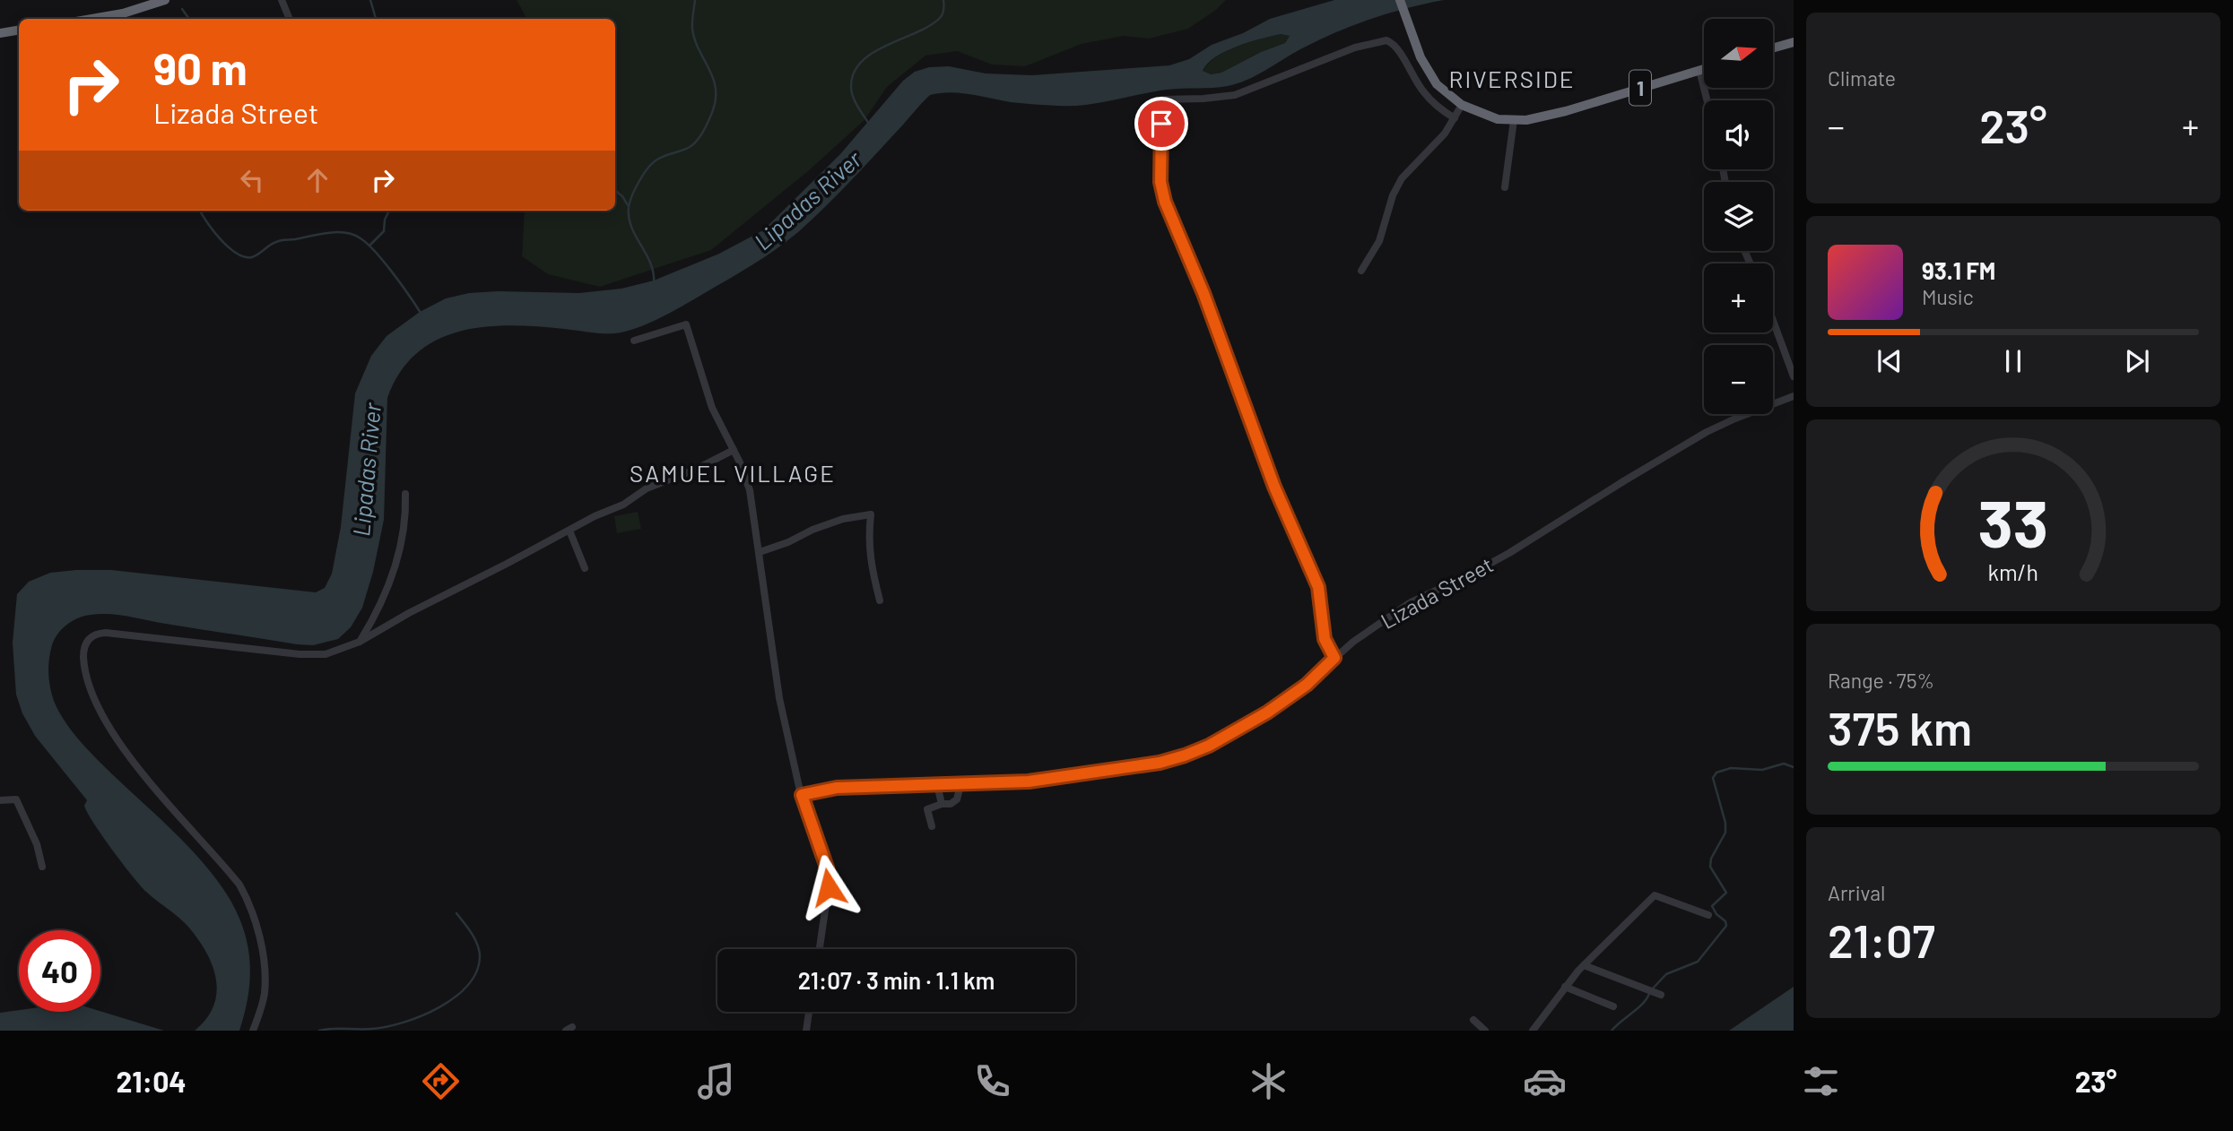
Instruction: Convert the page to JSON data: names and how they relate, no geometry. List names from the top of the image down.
{
  "streets": {
    "highway": ["1"],
    "street": ["Lizada Street"]
  },
  "districts": ["RIVERSIDE", "SAMUEL VILLAGE"],
  "water": ["Lipadas River"],
  "north": "right",
  "page": {
    "tile": [
      "Climate",
      ["Range · 75%", "375 km"],
      ["Arrival", "21:07"]
    ],
    "map_buttons": ["+", "−"],
    "turn": ["90 m", "Lizada Street"],
    "heat": ["−", "23°", "+"],
    "song": ["93.1 FM", "Music"],
    "limit": "40",
    "trip": "21:07 · 3 min · 1.1 km",
    "tabs": ["21:04", "23°"],
    "gauge": ["33", "km/h"]
  }
}
